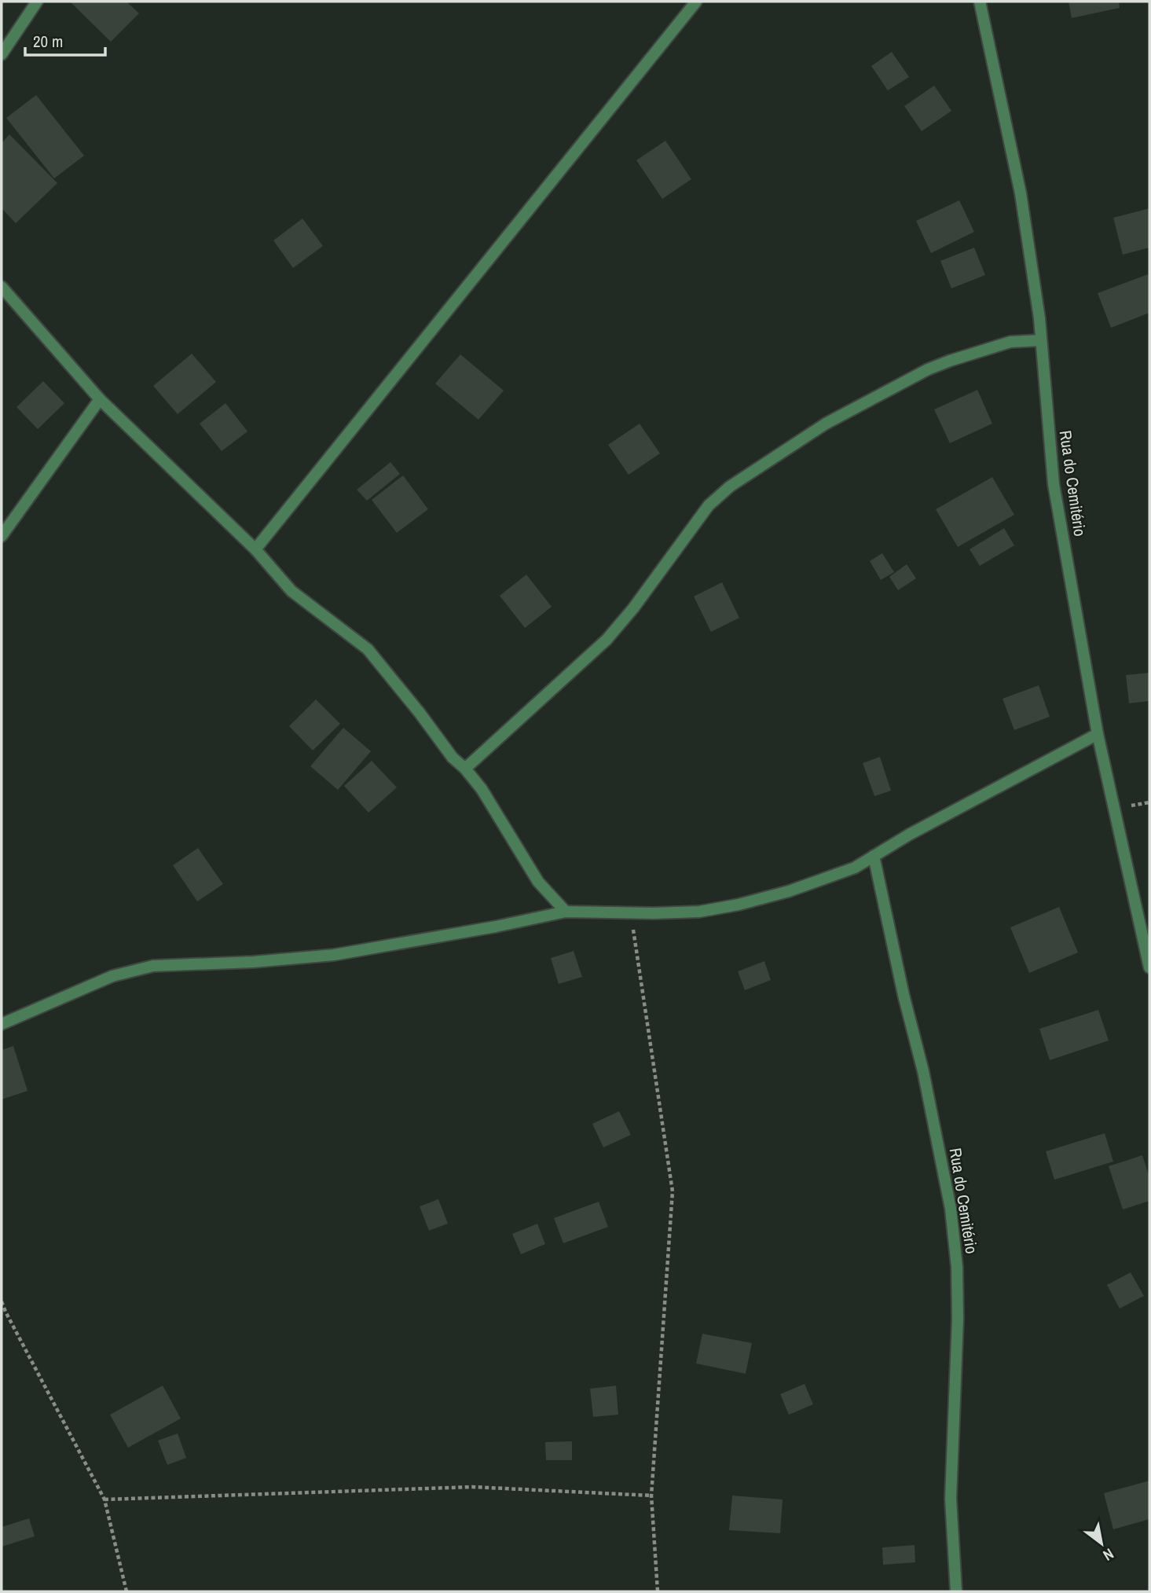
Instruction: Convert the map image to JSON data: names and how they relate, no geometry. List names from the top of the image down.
{
  "streets": {
    "street": ["Rua do Cemitério"]
  },
  "scale_bar": "20 m",
  "north": "bottom right"
}
